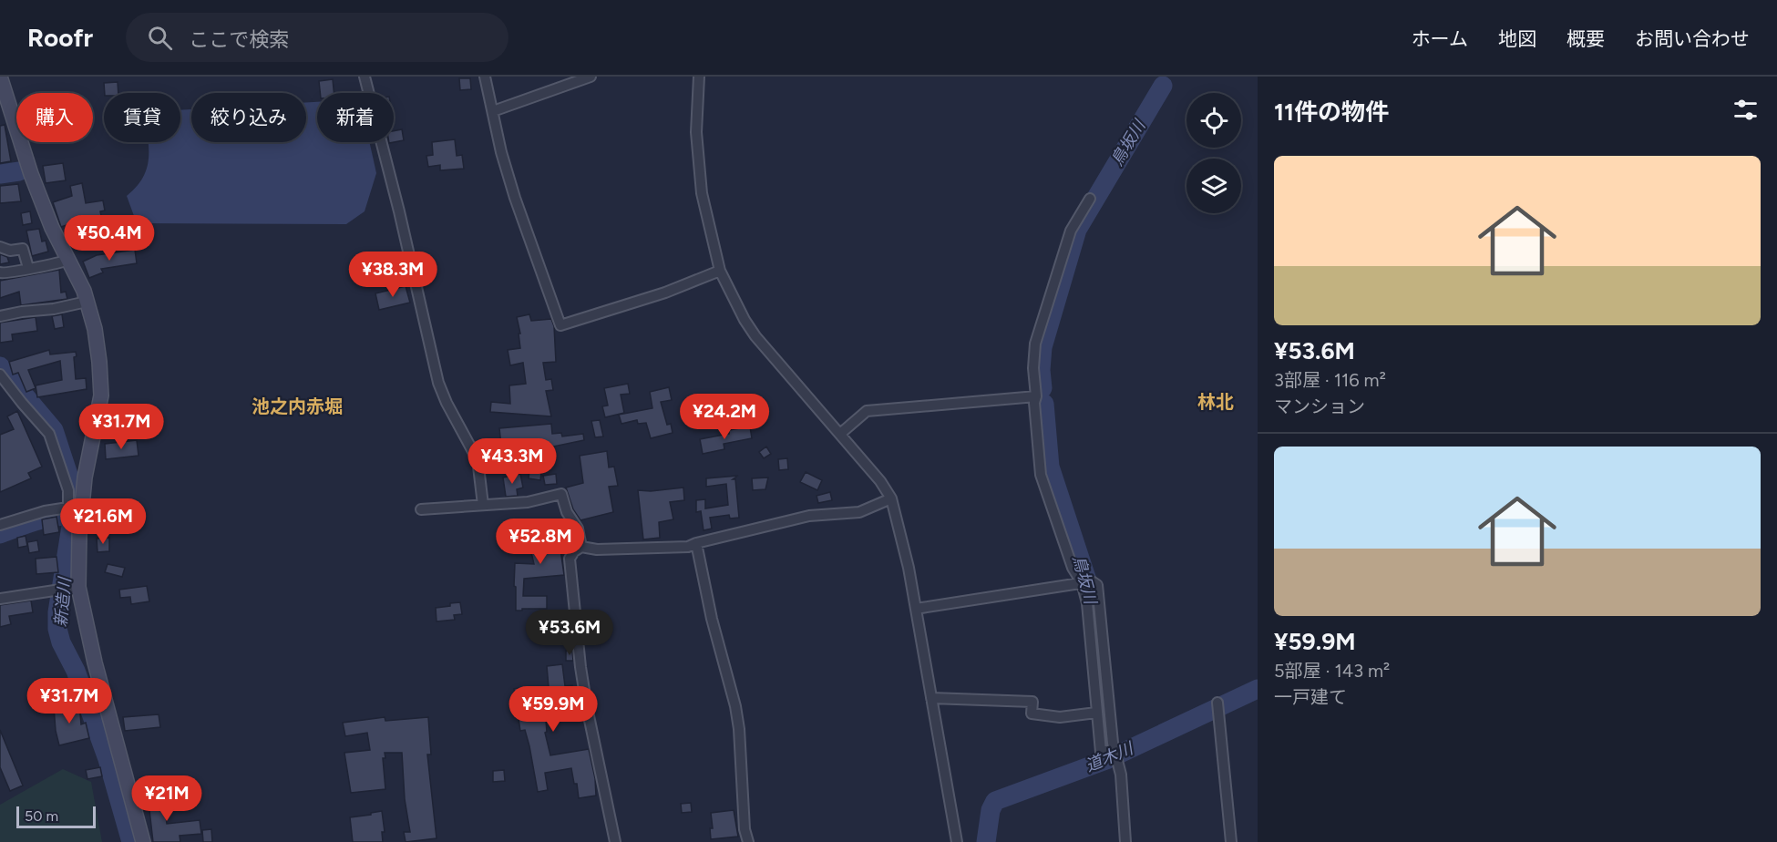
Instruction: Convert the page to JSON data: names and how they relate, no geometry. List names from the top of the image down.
{
  "districts": ["林北", "池之内赤堀"],
  "water": ["鳥坂川", "新造川", "道木川"],
  "scale_bar": "50 m",
  "page": {
    "header": "Roofr",
    "search": "ここで検索",
    "nav": [
      "ホーム",
      "地図",
      "概要",
      "お問い合わせ"
    ],
    "heading": "11件の物件",
    "chip": [
      "購入",
      "賃貸",
      "絞り込み",
      "新着"
    ],
    "list": [
      {
        "name": "¥53.6M",
        "note": "3部屋 · 116 m² · マンション"
      },
      {
        "name": "¥59.9M",
        "note": "5部屋 · 143 m² · 一戸建て"
      }
    ],
    "price": [
      "¥50.4M",
      "¥38.3M",
      "¥24.2M",
      "¥31.7M",
      "¥43.3M",
      "¥21.6M",
      "¥52.8M",
      "¥53.6M",
      "¥31.7M",
      "¥59.9M",
      "¥21M"
    ],
    "scale": "50 m"
  }
}
